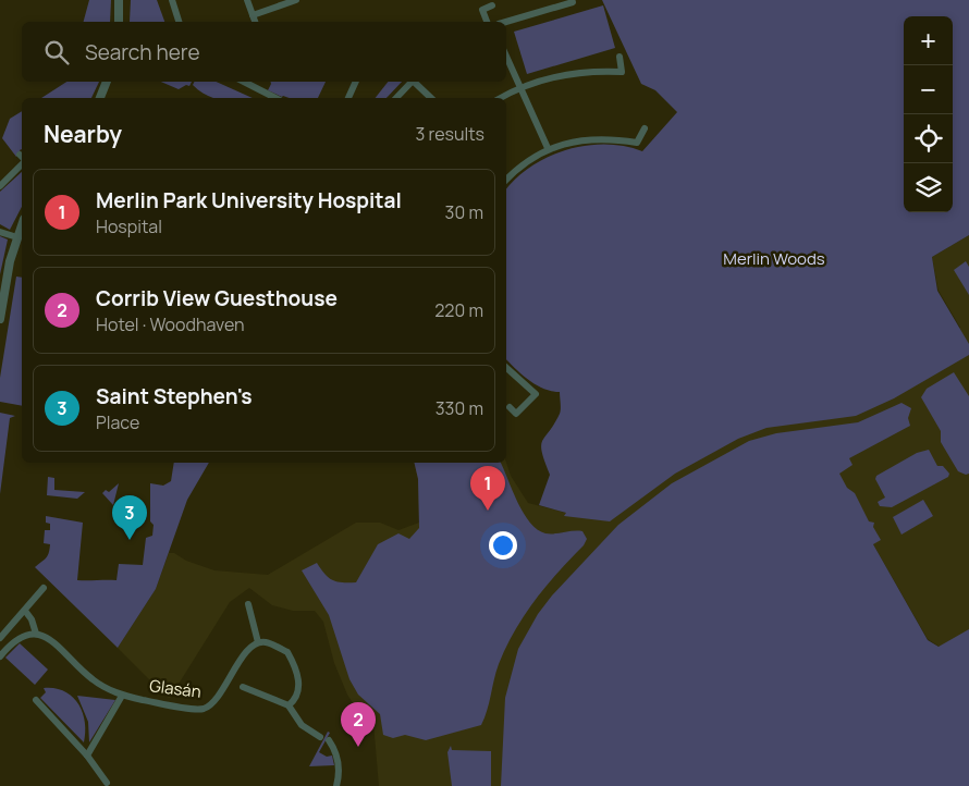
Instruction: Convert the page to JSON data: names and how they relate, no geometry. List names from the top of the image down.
{
  "streets": {
    "street": ["Glasán"]
  },
  "parks": ["Merlin Woods"],
  "page": {
    "map_buttons": ["+", "−"],
    "search": "Search here",
    "heading": ["Nearby", "3 results"],
    "list": [
      {
        "mark": "1",
        "name": "Merlin Park University Hospital",
        "note": "Hospital",
        "value": "30 m"
      },
      {
        "mark": "2",
        "name": "Corrib View Guesthouse",
        "note": "Hotel · Woodhaven",
        "value": "220 m"
      },
      {
        "mark": "3",
        "name": "Saint Stephen's",
        "note": "Place",
        "value": "330 m"
      }
    ],
    "pins": ["1", "3", "2"]
  }
}
